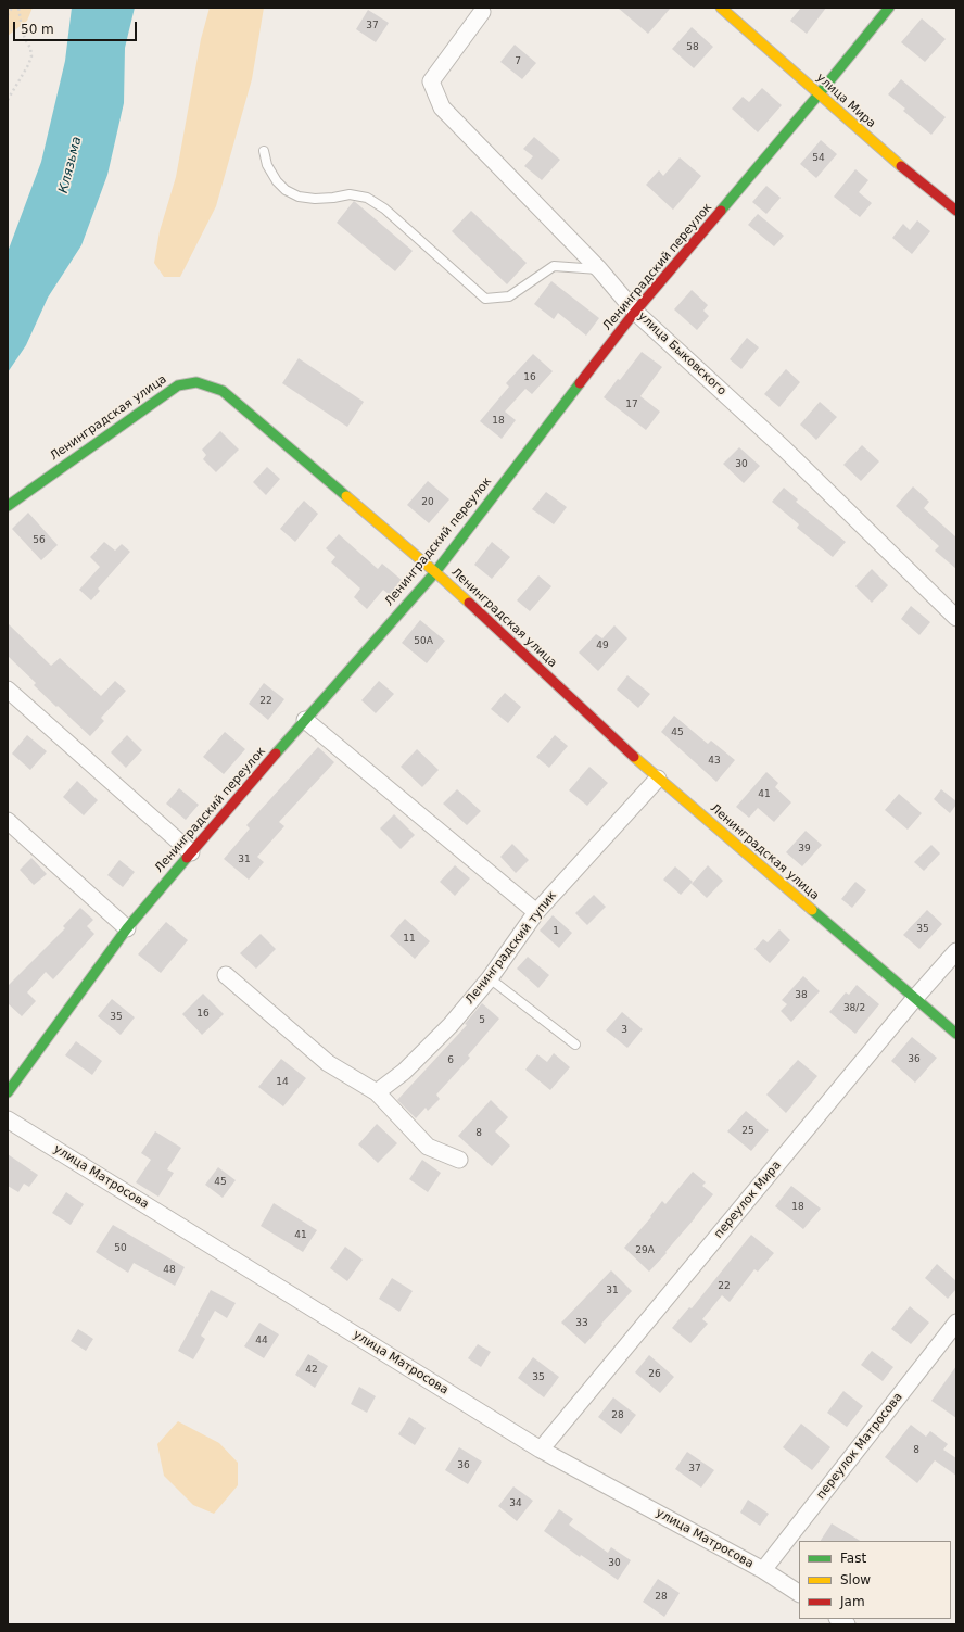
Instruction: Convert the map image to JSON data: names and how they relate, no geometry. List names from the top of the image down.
{
  "streets": {
    "street": [
      "улица Мира",
      "Ленинградский переулок",
      "улица Быковского",
      "Ленинградская улица",
      "Ленинградский тупик",
      "улица Матросова",
      "переулок Мира",
      "переулок Матросова"
    ]
  },
  "crossings": [
    ["улица Мира", "Ленинградский переулок"],
    ["Ленинградский переулок", "улица Быковского"],
    ["Ленинградский переулок", "Ленинградская улица"],
    ["Ленинградская улица", "Ленинградский тупик"],
    ["Ленинградская улица", "переулок Мира"],
    ["улица Матросова", "переулок Мира"],
    ["улица Матросова", "переулок Матросова"]
  ],
  "water": ["Клязьма"],
  "house_numbers": [
    "37",
    "58",
    "7",
    "54",
    "16",
    "17",
    "18",
    "30",
    "20",
    "56",
    "50А",
    "49",
    "22",
    "45",
    "43",
    "41",
    "39",
    "31",
    "35",
    "1",
    "11",
    "38",
    "38/2",
    "16",
    "35",
    "5",
    "3",
    "36",
    "6",
    "14",
    "25",
    "8",
    "45",
    "18",
    "41",
    "50",
    "29А",
    "48",
    "22",
    "31",
    "33",
    "44",
    "42",
    "26",
    "35",
    "28",
    "8",
    "36",
    "37",
    "34",
    "30",
    "28"
  ],
  "legend": ["Fast", "Slow", "Jam"],
  "scale_bar": "50 m"
}
